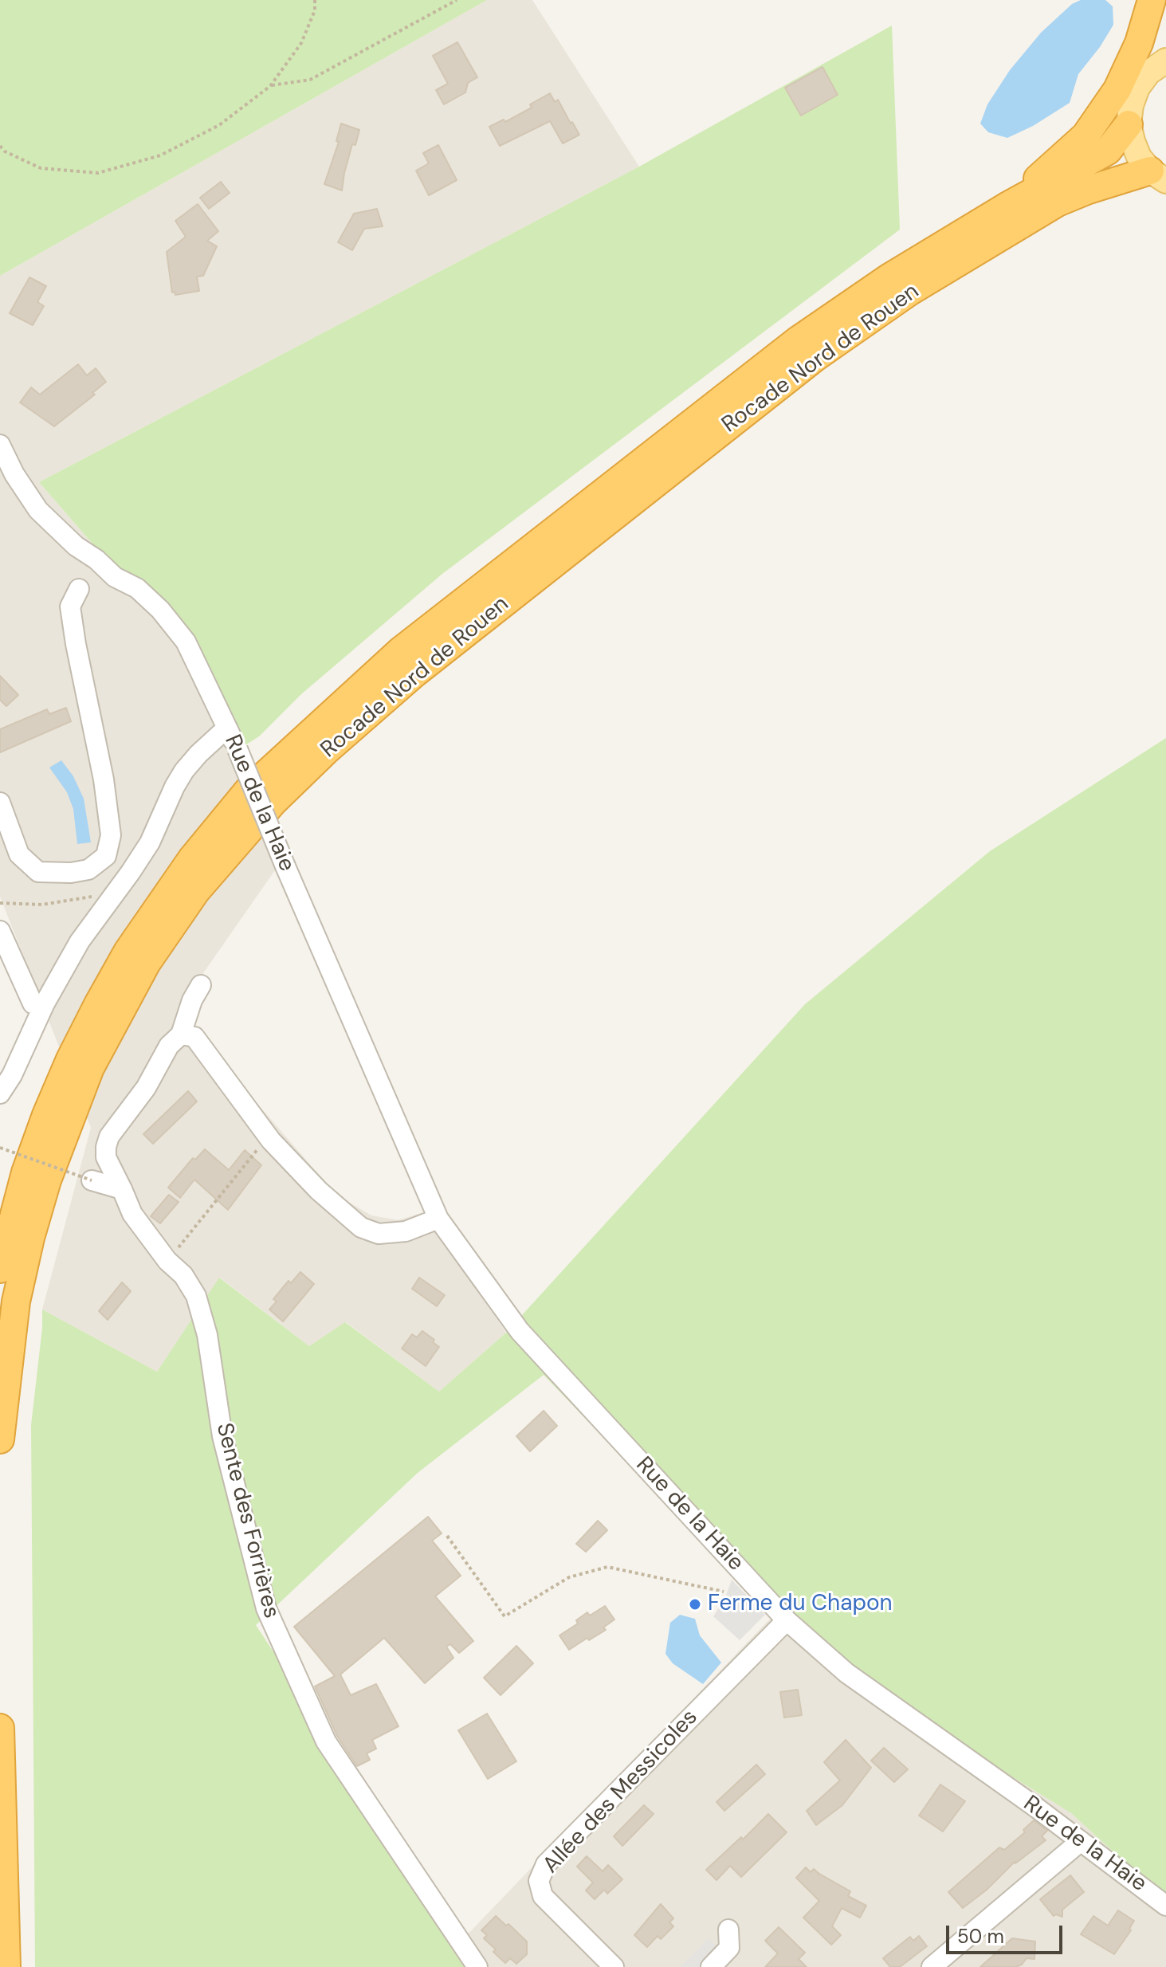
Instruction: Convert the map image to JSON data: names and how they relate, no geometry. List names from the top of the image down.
{
  "streets": {
    "highway": ["Rocade Nord de Rouen"],
    "street": ["Rue de la Haie", "Sente des Forrières", "Allée des Messicoles"]
  },
  "crossings": [
    ["Rue de la Haie", "Allée des Messicoles"]
  ],
  "places": ["Ferme du Chapon"],
  "scale_bar": "50 m"
}
